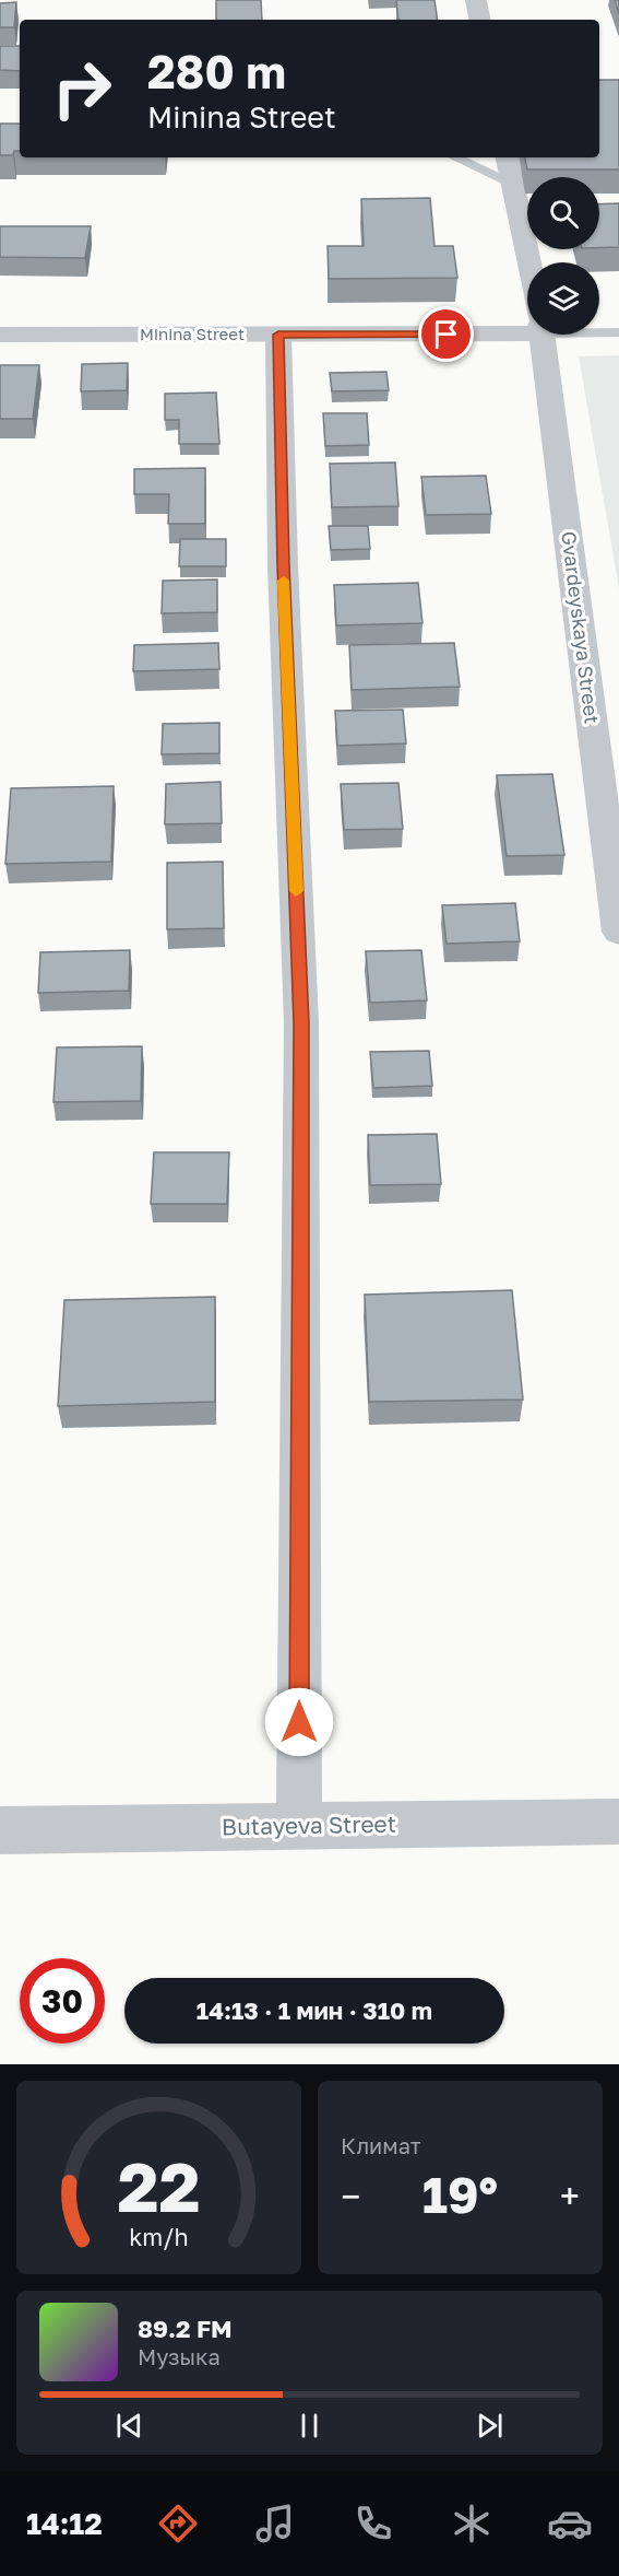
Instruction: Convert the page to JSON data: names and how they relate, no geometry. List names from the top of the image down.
{
  "streets": {
    "street": ["Minina Street", "Gvardeyskaya Street", "Butayeva Street"]
  },
  "page": {
    "turn": ["280 m", "Minina Street"],
    "limit": "30",
    "trip": "14:13 · 1 мин · 310 m",
    "tile": "Климат",
    "heat": ["−", "19°", "+"],
    "song": ["89.2 FM", "Музыка"],
    "tabs": "14:12",
    "gauge": ["22", "km/h"]
  }
}
